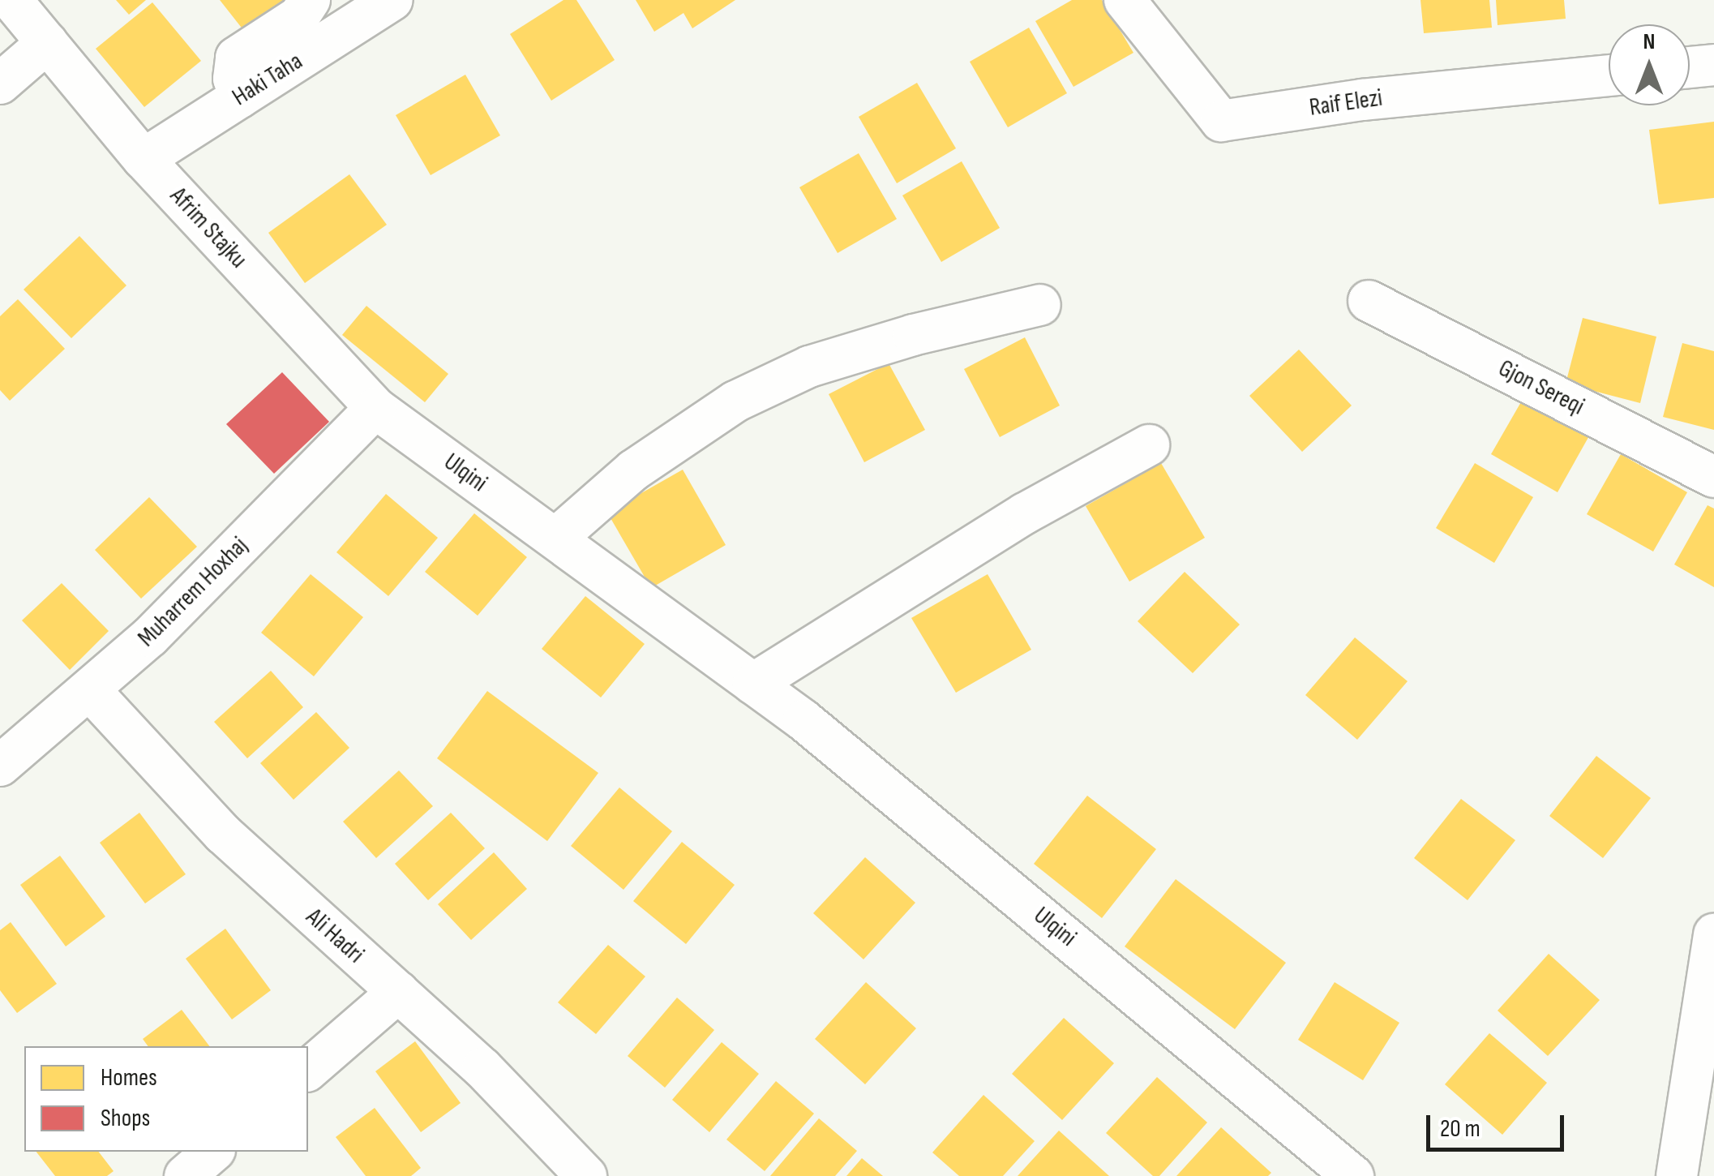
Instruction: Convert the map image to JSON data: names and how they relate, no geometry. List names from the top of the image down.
{
  "streets": {
    "street": [
      "Haki Taha",
      "Raif Elezi",
      "Afrim Stajku",
      "Gjon Sereqi",
      "Ulqini",
      "Muharrem Hoxhaj",
      "Ali Hadri"
    ]
  },
  "crossings": [
    ["Haki Taha", "Afrim Stajku"],
    ["Afrim Stajku", "Ulqini"],
    ["Afrim Stajku", "Muharrem Hoxhaj"],
    ["Ulqini", "Muharrem Hoxhaj"],
    ["Muharrem Hoxhaj", "Ali Hadri"]
  ],
  "legend": ["Homes", "Shops"],
  "scale_bar": "20 m",
  "north": "top"
}
